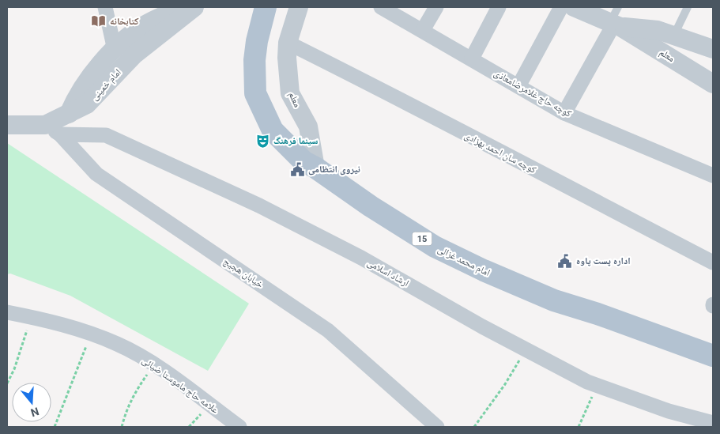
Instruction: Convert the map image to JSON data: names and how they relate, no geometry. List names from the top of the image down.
{
  "streets": {
    "main road": ["15", "امام محمد غزالی"],
    "street": [
      "معلم",
      "امام خمینی",
      "کوچه حاج غلامرضامعاذی",
      "کوچه سان احمد بهزادی",
      "خیابان هجیج",
      "ارشاد اسلامی",
      "علامه حاج ماموستا ضیائی"
    ]
  },
  "crossings": [
    ["معلم", "کوچه سان احمد بهزادی"],
    ["معلم", "امام محمد غزالی"],
    ["خیابان هجیج", "ارشاد اسلامی"]
  ],
  "places": {
    "library": ["کتابخانه"],
    "theatre": ["سینما فرهنگ"],
    "public building": ["نیروی انتظامی", "اداره پست پاوه"]
  },
  "north": "bottom"
}
